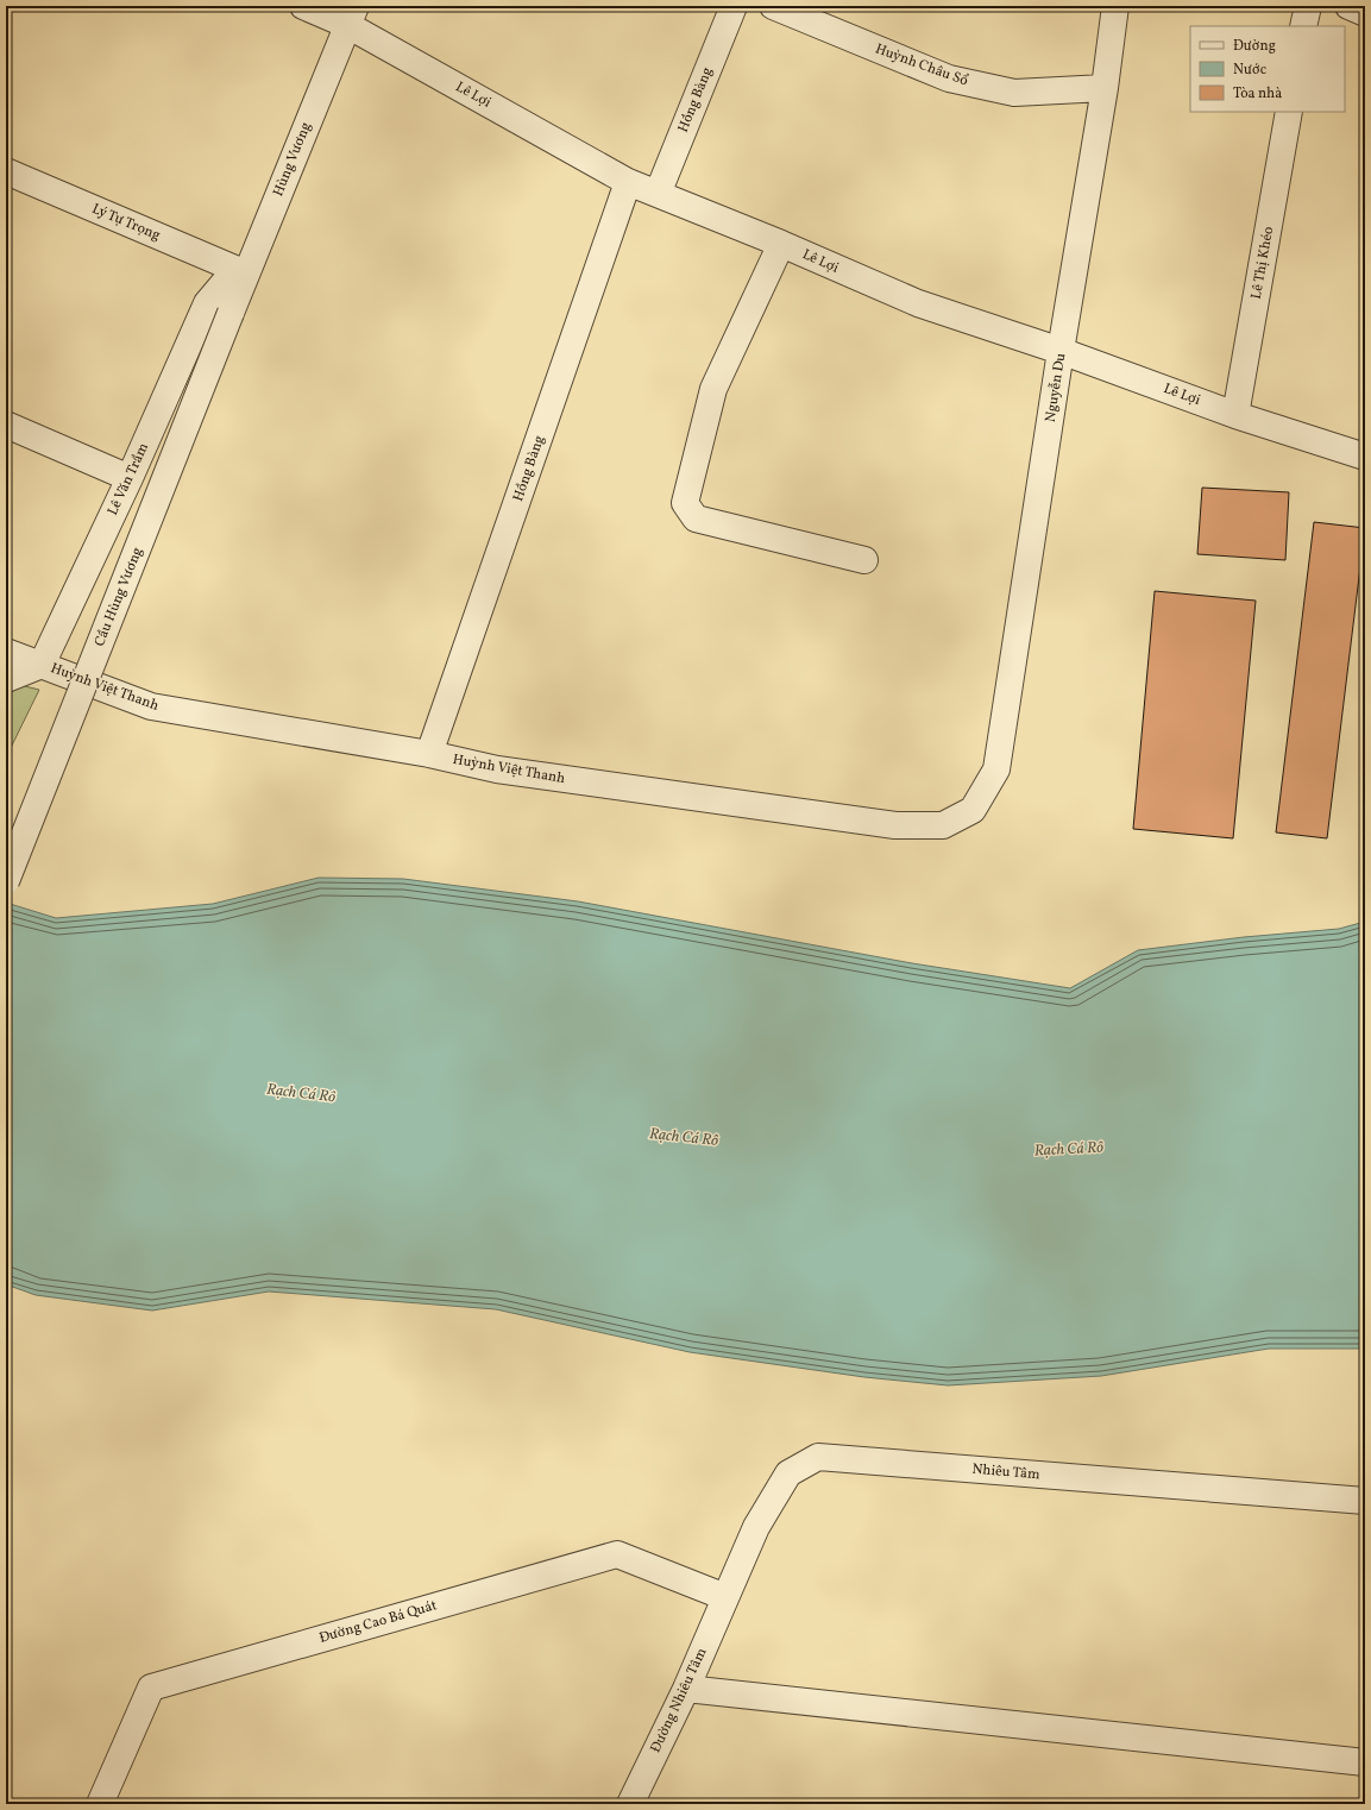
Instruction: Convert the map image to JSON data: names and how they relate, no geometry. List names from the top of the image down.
{
  "streets": {
    "street": [
      "Huỳnh Châu Sổ",
      "Lê Lợi",
      "Hồng Bàng",
      "Hùng Vương",
      "Lý Tự Trọng",
      "Lê Thị Khéo",
      "Nguyễn Du",
      "Lê Văn Trầm",
      "Cầu Hùng Vương",
      "Huỳnh Việt Thanh",
      "Nhiêu Tâm",
      "Đường Cao Bá Quát",
      "Đường Nhiêu Tâm"
    ]
  },
  "crossings": [
    ["Huỳnh Châu Sổ", "Nguyễn Du"],
    ["Lê Lợi", "Hồng Bàng"],
    ["Lê Lợi", "Hùng Vương"],
    ["Lê Lợi", "Lê Thị Khéo"],
    ["Lê Lợi", "Nguyễn Du"],
    ["Hồng Bàng", "Huỳnh Việt Thanh"],
    ["Hùng Vương", "Lý Tự Trọng"],
    ["Hùng Vương", "Lê Văn Trầm"],
    ["Hùng Vương", "Cầu Hùng Vương"],
    ["Lý Tự Trọng", "Lê Văn Trầm"],
    ["Nguyễn Du", "Huỳnh Việt Thanh"],
    ["Lê Văn Trầm", "Huỳnh Việt Thanh"],
    ["Nhiêu Tâm", "Đường Cao Bá Quát"],
    ["Nhiêu Tâm", "Đường Nhiêu Tâm"],
    ["Đường Cao Bá Quát", "Đường Nhiêu Tâm"]
  ],
  "water": ["Rạch Cá Rô"],
  "legend": ["Đường", "Nước", "Tòa nhà"]
}
